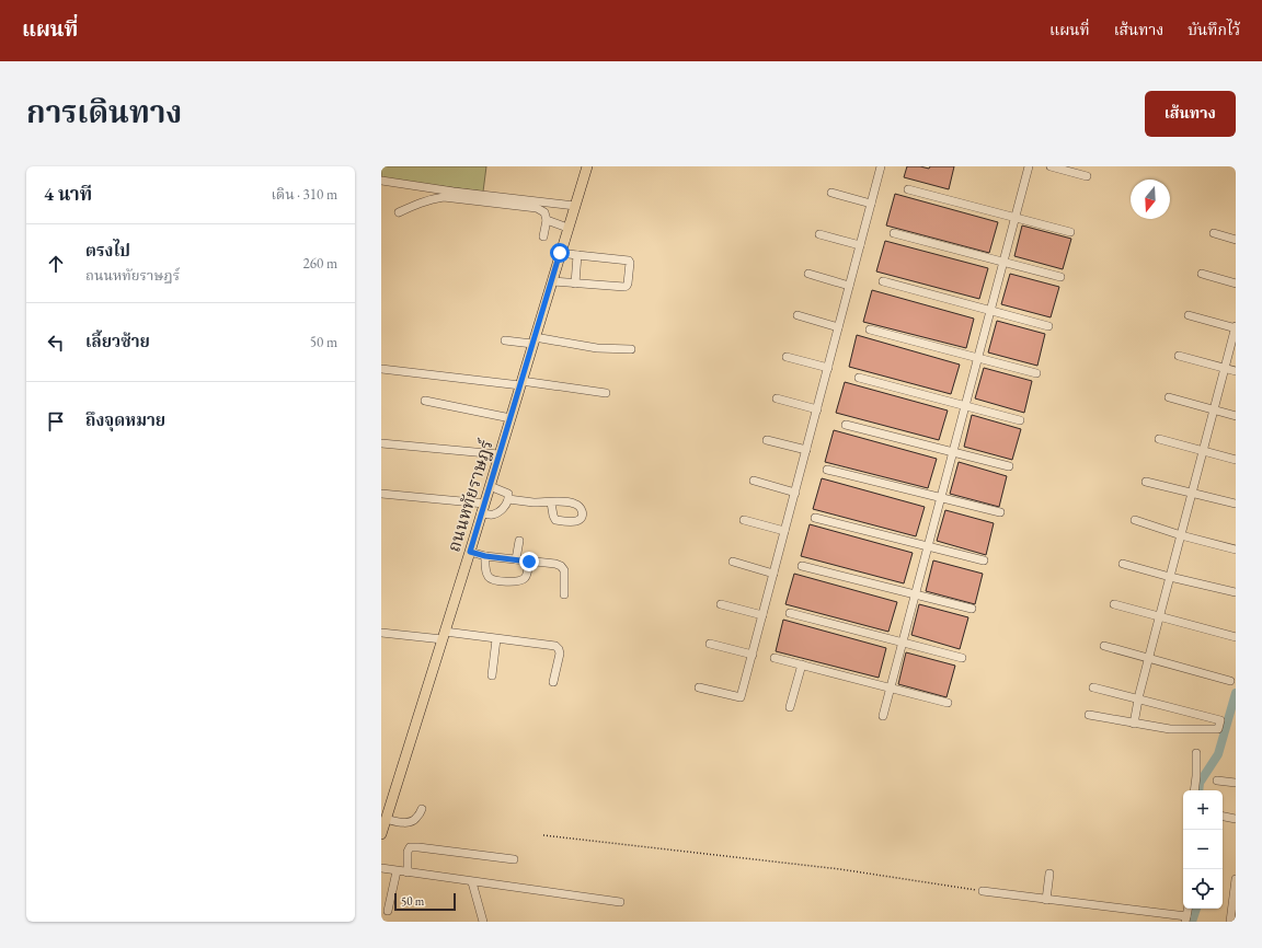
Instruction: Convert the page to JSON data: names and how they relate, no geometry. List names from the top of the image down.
{
  "streets": {
    "main road": ["ถนนหทัยราษฎร์"]
  },
  "scale_bar": "50 m",
  "north": "bottom",
  "page": {
    "header": "แผนที่",
    "nav": ["แผนที่", "เส้นทาง", "บันทึกไว้"],
    "title": "การเดินทาง",
    "buttons": "เส้นทาง",
    "heading": ["4 นาที", "เดิน · 310 m"],
    "list": [
      ["ตรงไป", "ถนนหทัยราษฎร์", "260 m"],
      ["เลี้ยวซ้าย", "50 m"],
      "ถึงจุดหมาย"
    ],
    "map_buttons": ["+", "−"],
    "scale": "50 m"
  }
}
